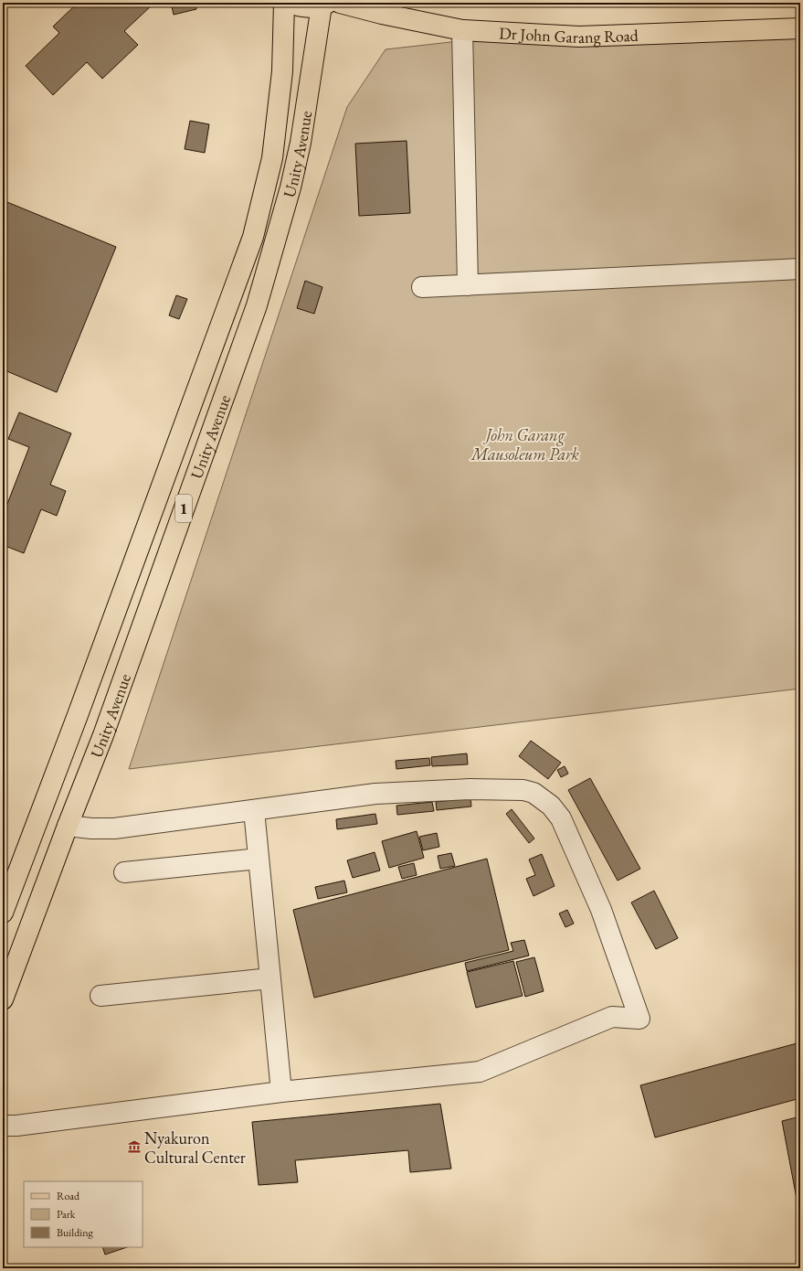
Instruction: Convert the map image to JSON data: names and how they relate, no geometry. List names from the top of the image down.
{
  "streets": {
    "main road": ["Dr John Garang Road", "Unity Avenue", "1"]
  },
  "crossings": [
    ["Dr John Garang Road", "Unity Avenue"]
  ],
  "parks": ["John Garang Mausoleum Park"],
  "places": {
    "museum": ["Nyakuron Cultural Center"]
  },
  "legend": ["Road", "Park", "Building"]
}
